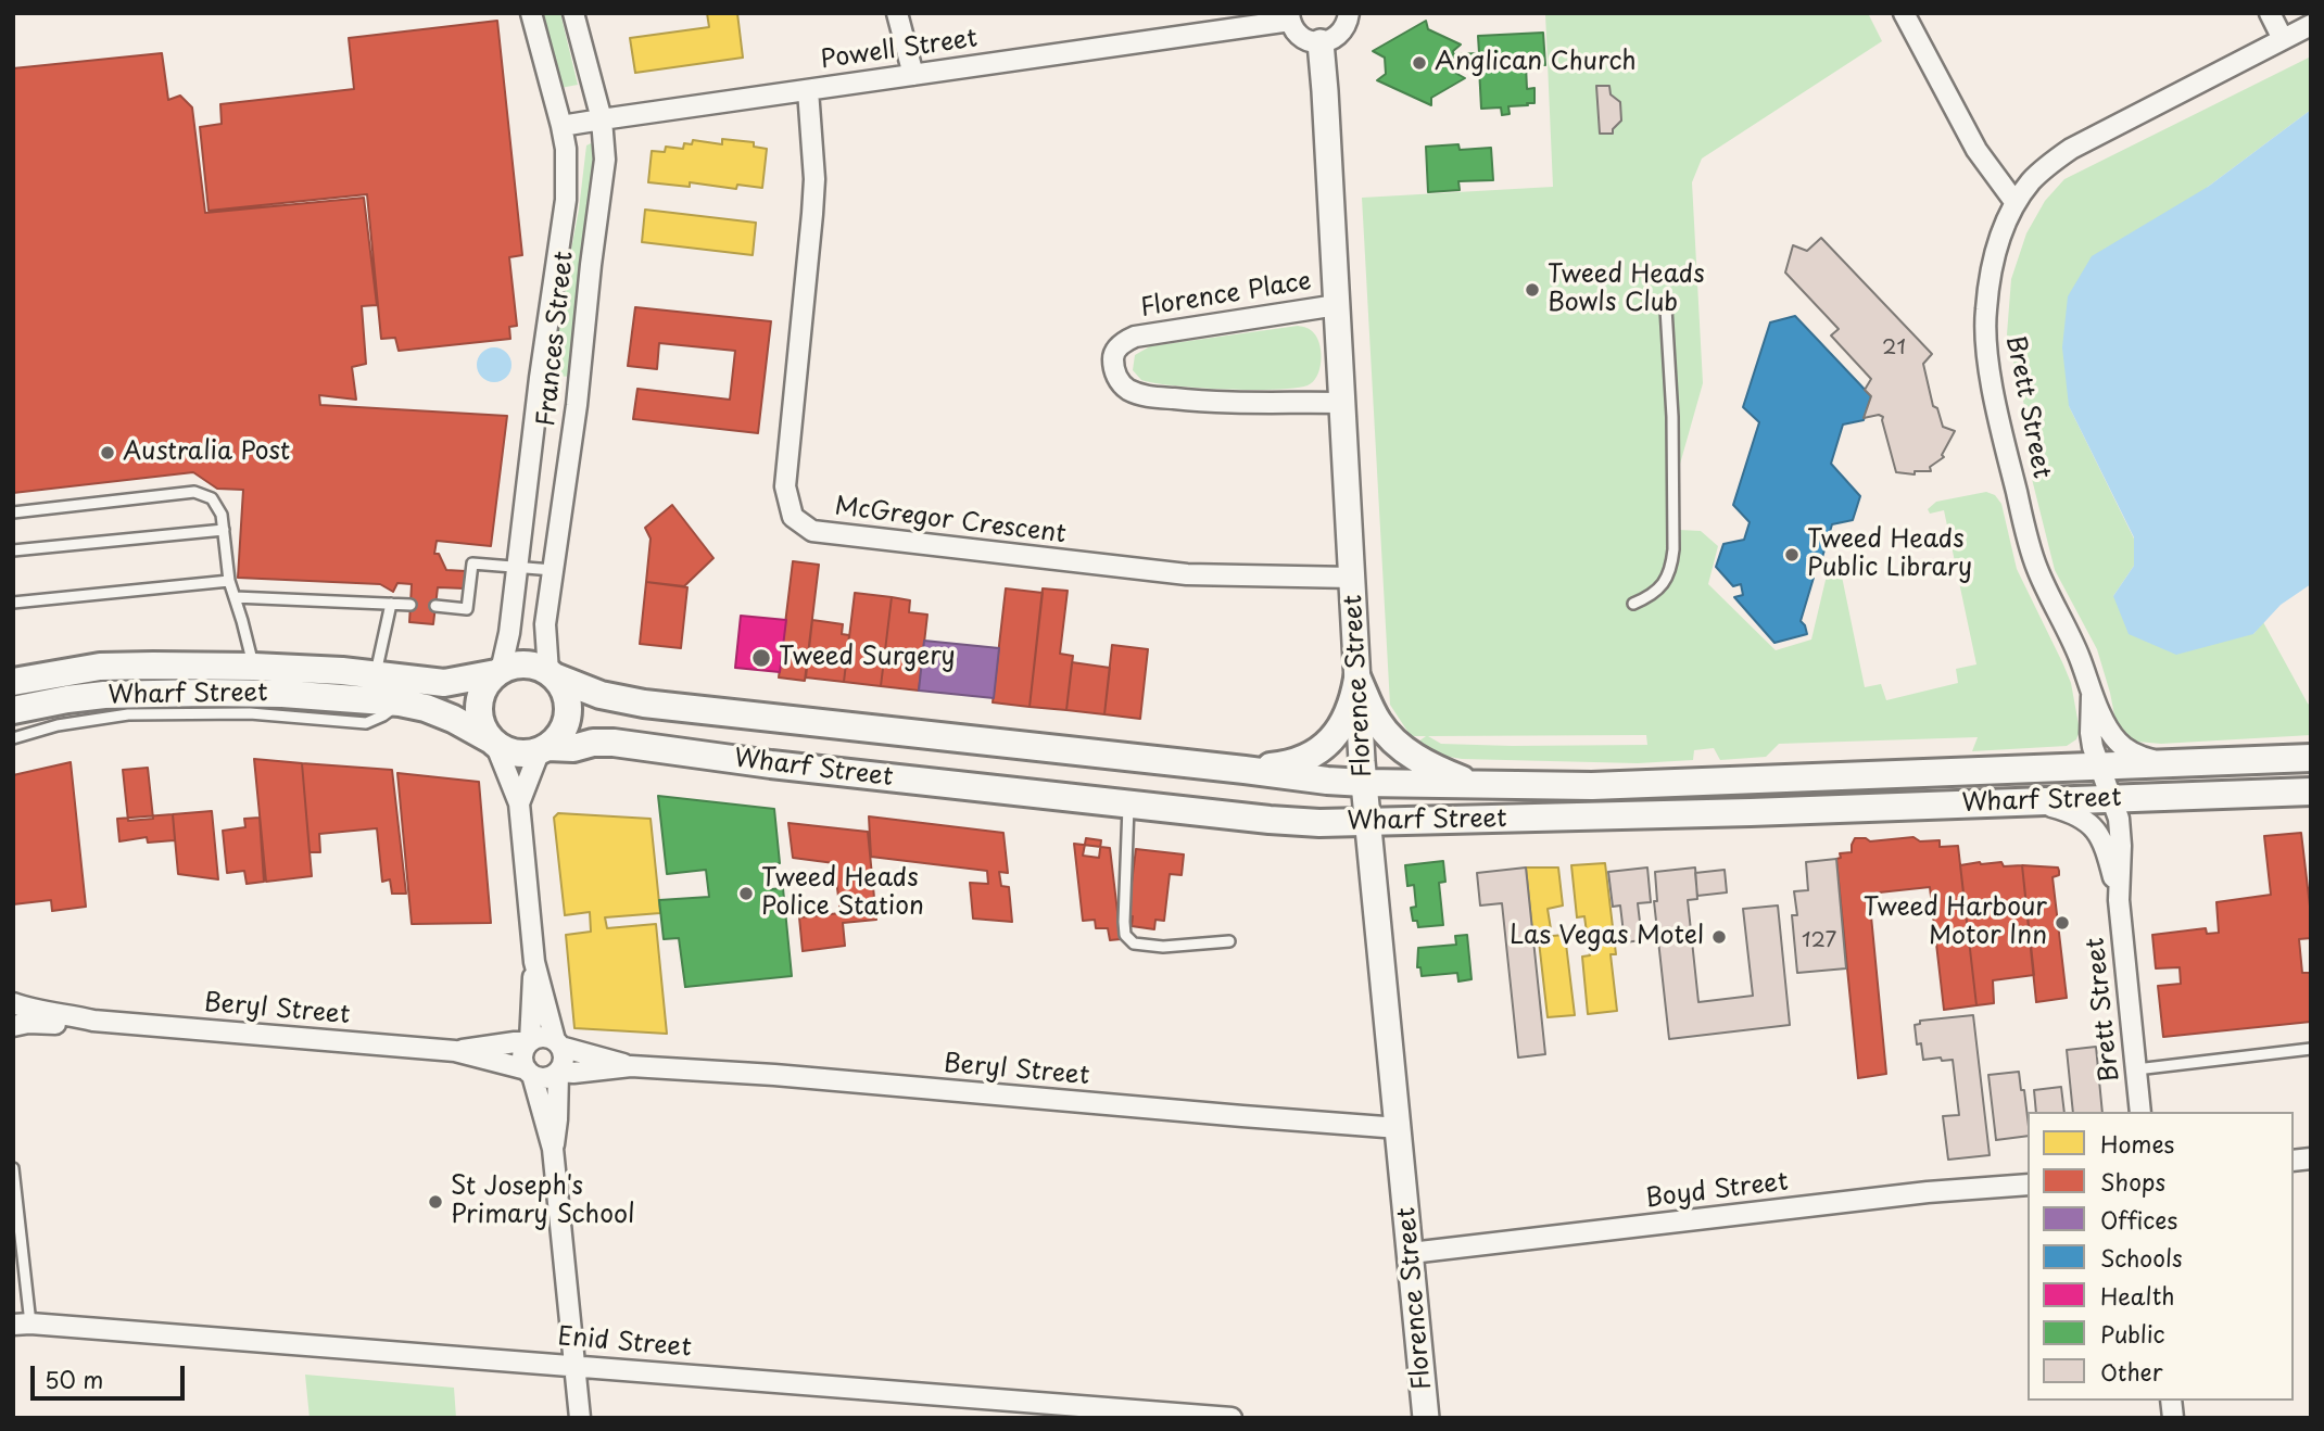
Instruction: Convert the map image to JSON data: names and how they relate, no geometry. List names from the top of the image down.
{
  "streets": {
    "main road": ["Wharf Street"],
    "street": [
      "Powell Street",
      "Florence Place",
      "Frances Street",
      "Brett Street",
      "McGregor Crescent",
      "Florence Street",
      "Beryl Street",
      "Boyd Street",
      "Enid Street"
    ]
  },
  "crossings": [
    ["Powell Street", "Frances Street"],
    ["Powell Street", "McGregor Crescent"],
    ["Florence Place", "Florence Street"],
    ["Frances Street", "Wharf Street"],
    ["Brett Street", "Wharf Street"],
    ["McGregor Crescent", "Florence Street"],
    ["Florence Street", "Wharf Street"],
    ["Florence Street", "Beryl Street"],
    ["Florence Street", "Boyd Street"]
  ],
  "places": [
    "Anglican Church",
    "Tweed Heads Bowls Club",
    "Australia Post",
    "Tweed Heads Public Library",
    "Tweed Surgery",
    "Tweed Heads Police Station",
    "Tweed Harbour Motor Inn",
    "Las Vegas Motel",
    "St Joseph's Primary School"
  ],
  "house_numbers": ["21", "127"],
  "legend": [
    "Homes",
    "Shops",
    "Offices",
    "Schools",
    "Health",
    "Public",
    "Other"
  ],
  "scale_bar": "50 m"
}
